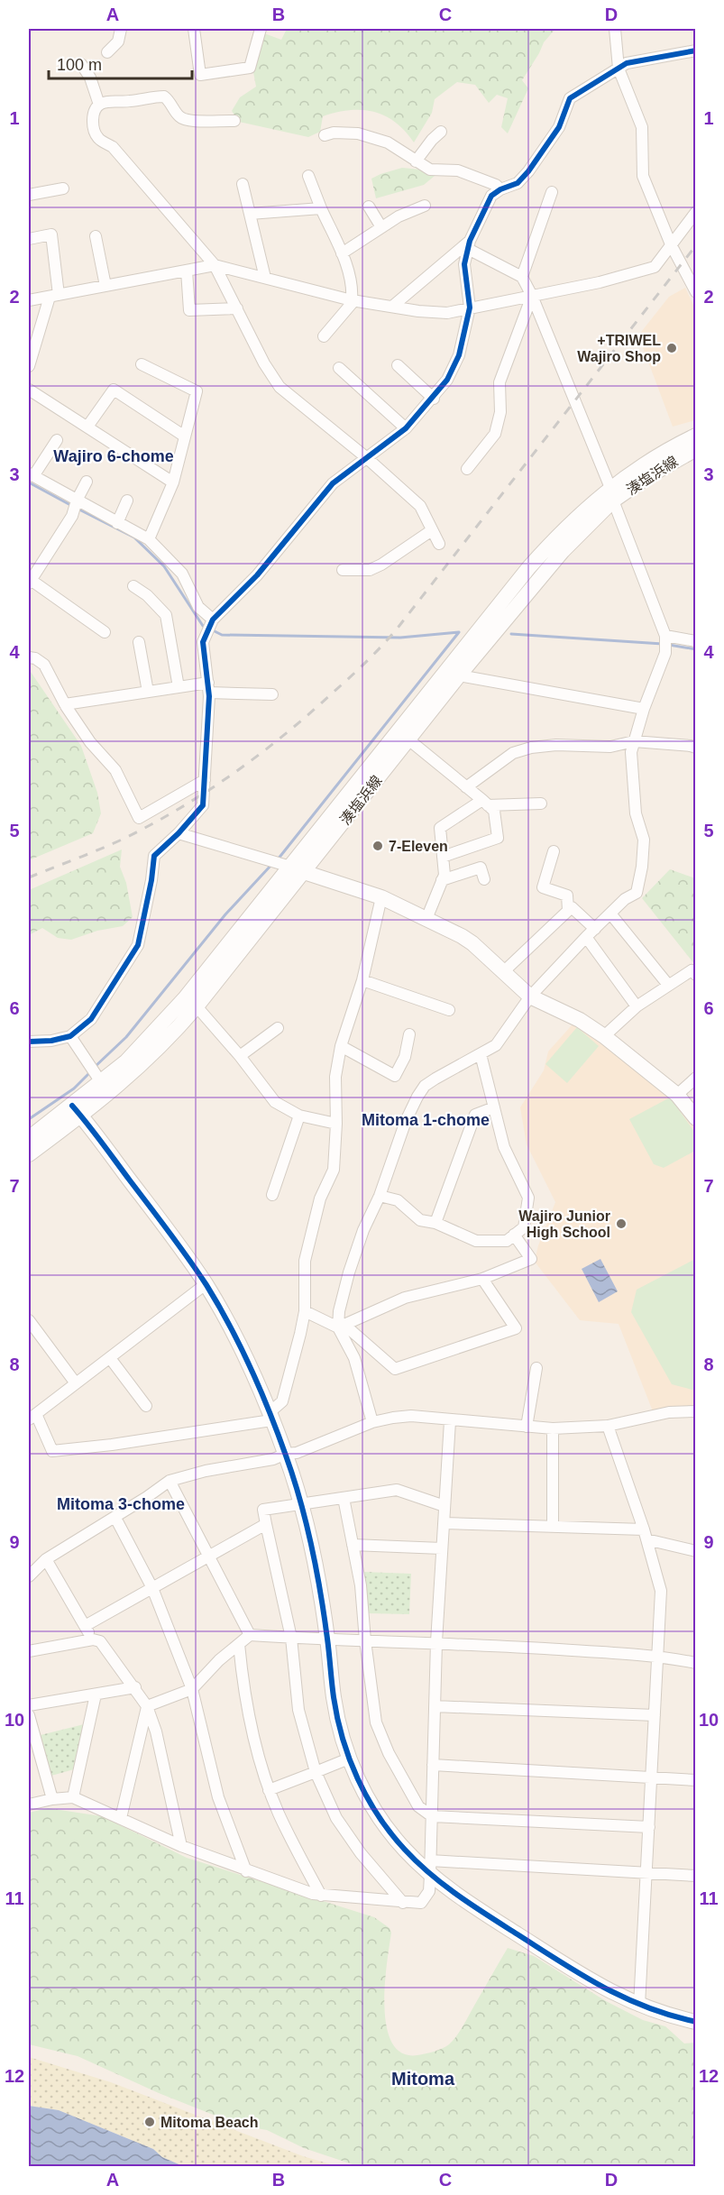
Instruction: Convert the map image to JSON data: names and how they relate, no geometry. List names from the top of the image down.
{
  "streets": {
    "main road": ["湊塩浜線"]
  },
  "districts": [
    "Wajiro 6-chome",
    "Mitoma 1-chome",
    "Mitoma 3-chome",
    "Mitoma"
  ],
  "places": [
    "+TRIWEL Wajiro Shop",
    "7-Eleven",
    "Wajiro Junior High School",
    "Mitoma Beach"
  ],
  "scale_bar": "100 m",
  "grid": {
    "columns": [
      "A",
      "B",
      "C",
      "D"
    ],
    "rows": [
      "1",
      "2",
      "3",
      "4",
      "5",
      "6",
      "7",
      "8",
      "9",
      "10",
      "11",
      "12"
    ]
  }
}
